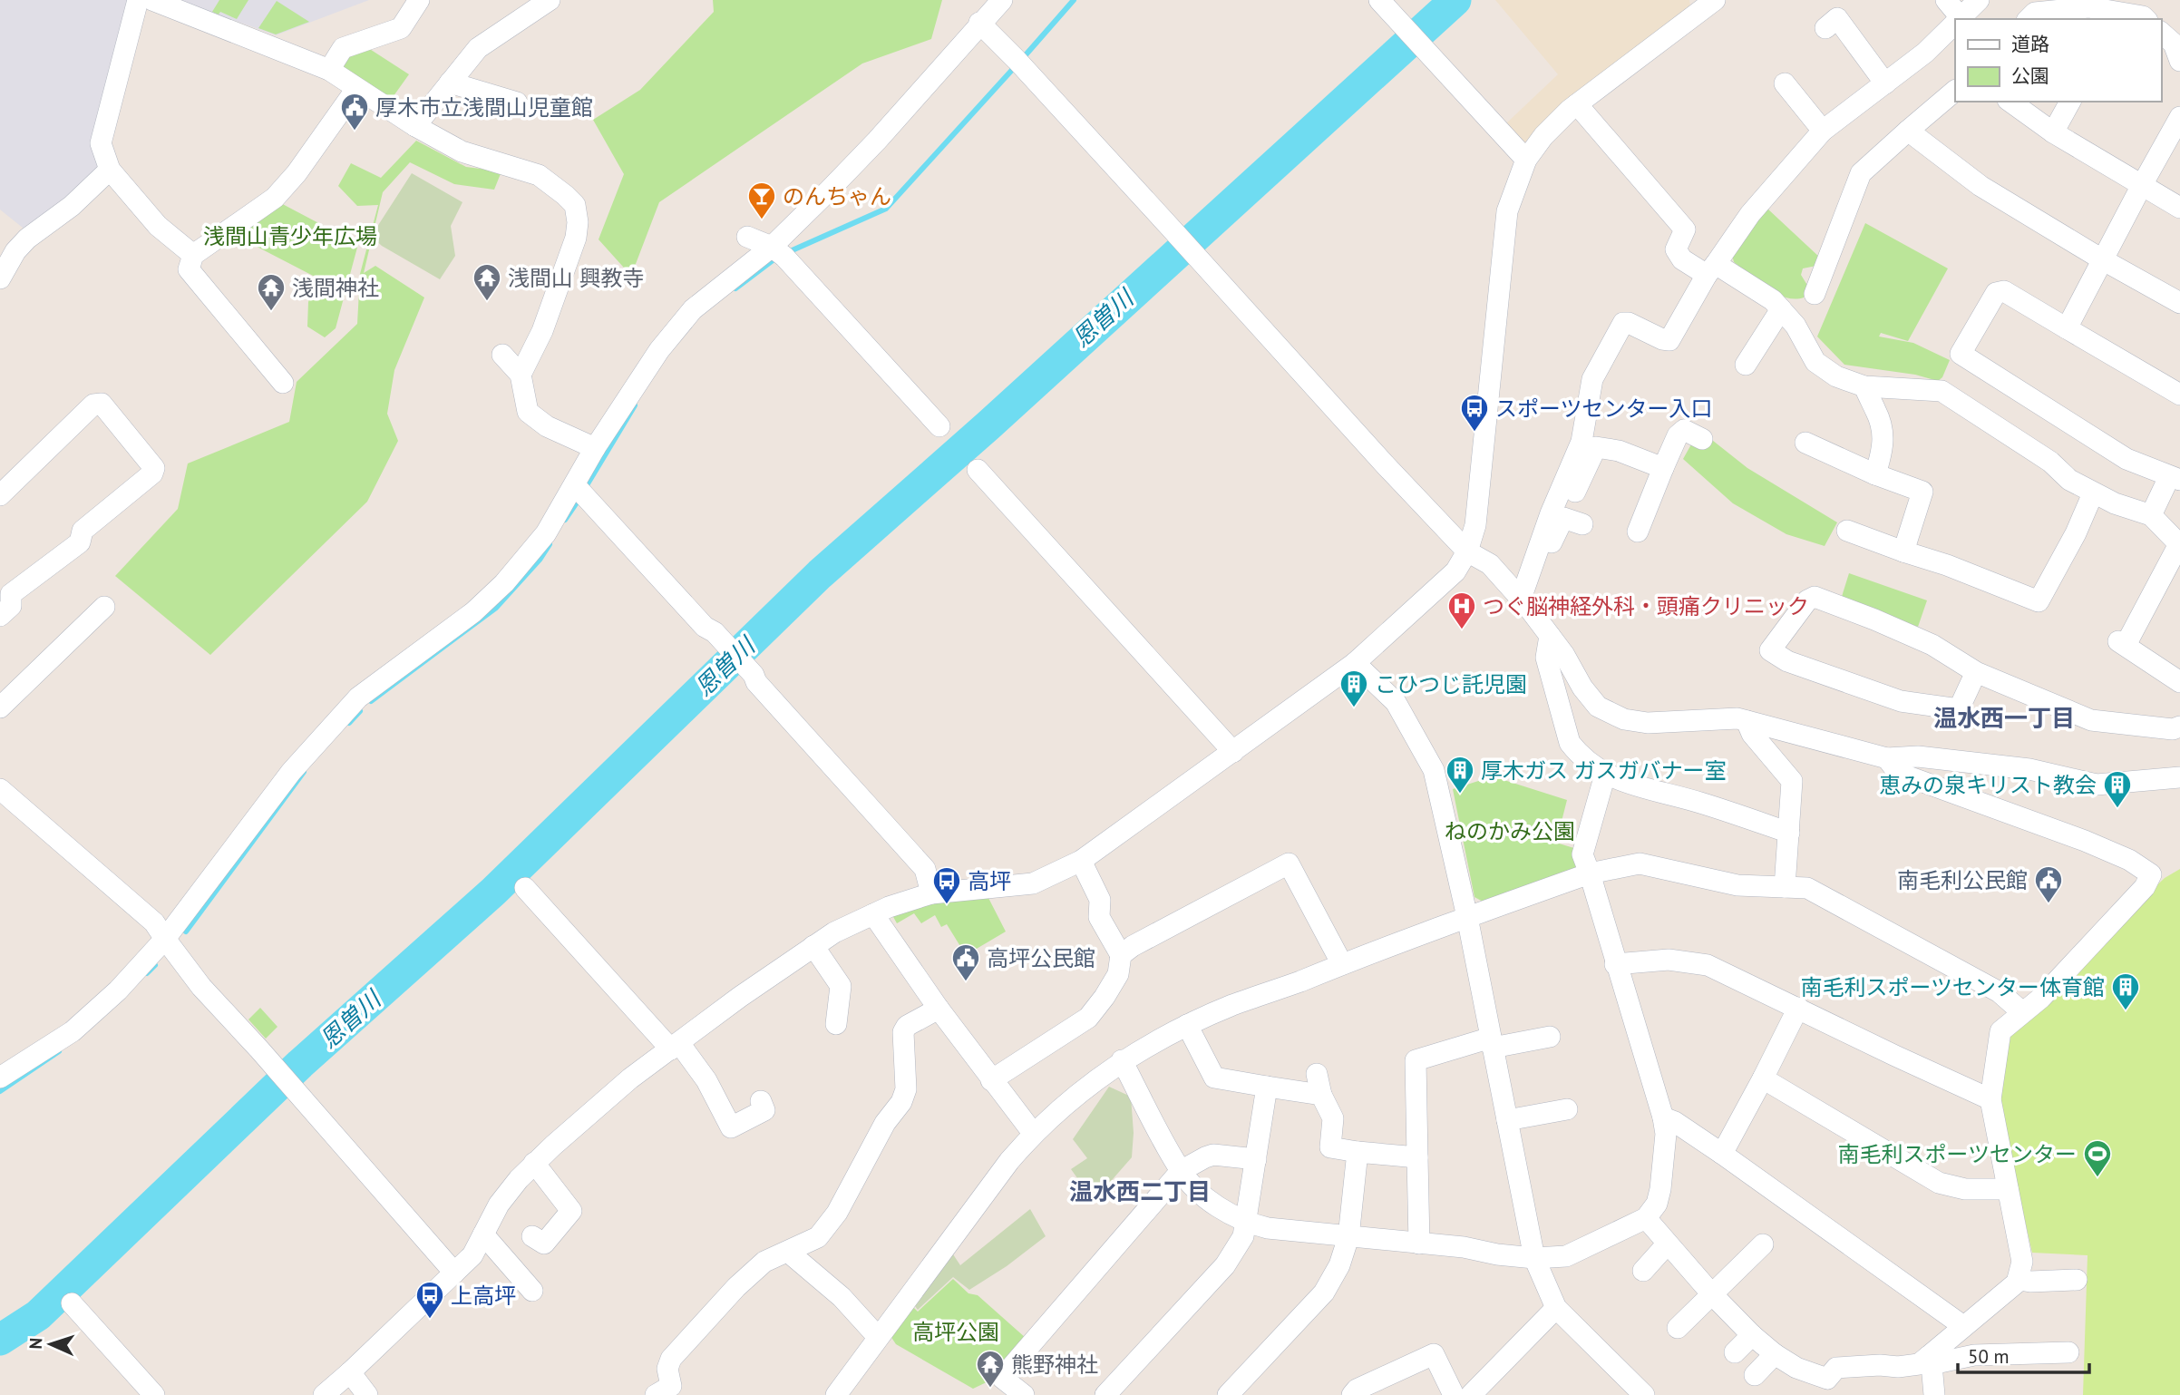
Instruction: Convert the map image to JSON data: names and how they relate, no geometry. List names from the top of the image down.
{
  "districts": ["温水西一丁目", "温水西二丁目"],
  "water": ["恩曽川"],
  "parks": ["浅間山青少年広場", "ねのかみ公園", "高坪公園"],
  "places": {
    "public building": ["厚木市立浅間山児童館", "南毛利公民館", "高坪公民館"],
    "bar": ["のんちゃん"],
    "temple": ["浅間山 興教寺", "浅間神社", "熊野神社"],
    "bus stop": ["スポーツセンター入口", "高坪", "上高坪"],
    "hospital": ["つぐ脳神経外科・頭痛クリニック"],
    "building": [
      "こひつじ託児園",
      "厚木ガス ガスガバナー室",
      "恵みの泉キリスト教会",
      "南毛利スポーツセンター体育館"
    ],
    "sports": ["南毛利スポーツセンター"]
  },
  "legend": ["道路", "公園"],
  "scale_bar": "50 m",
  "north": "left"
}
